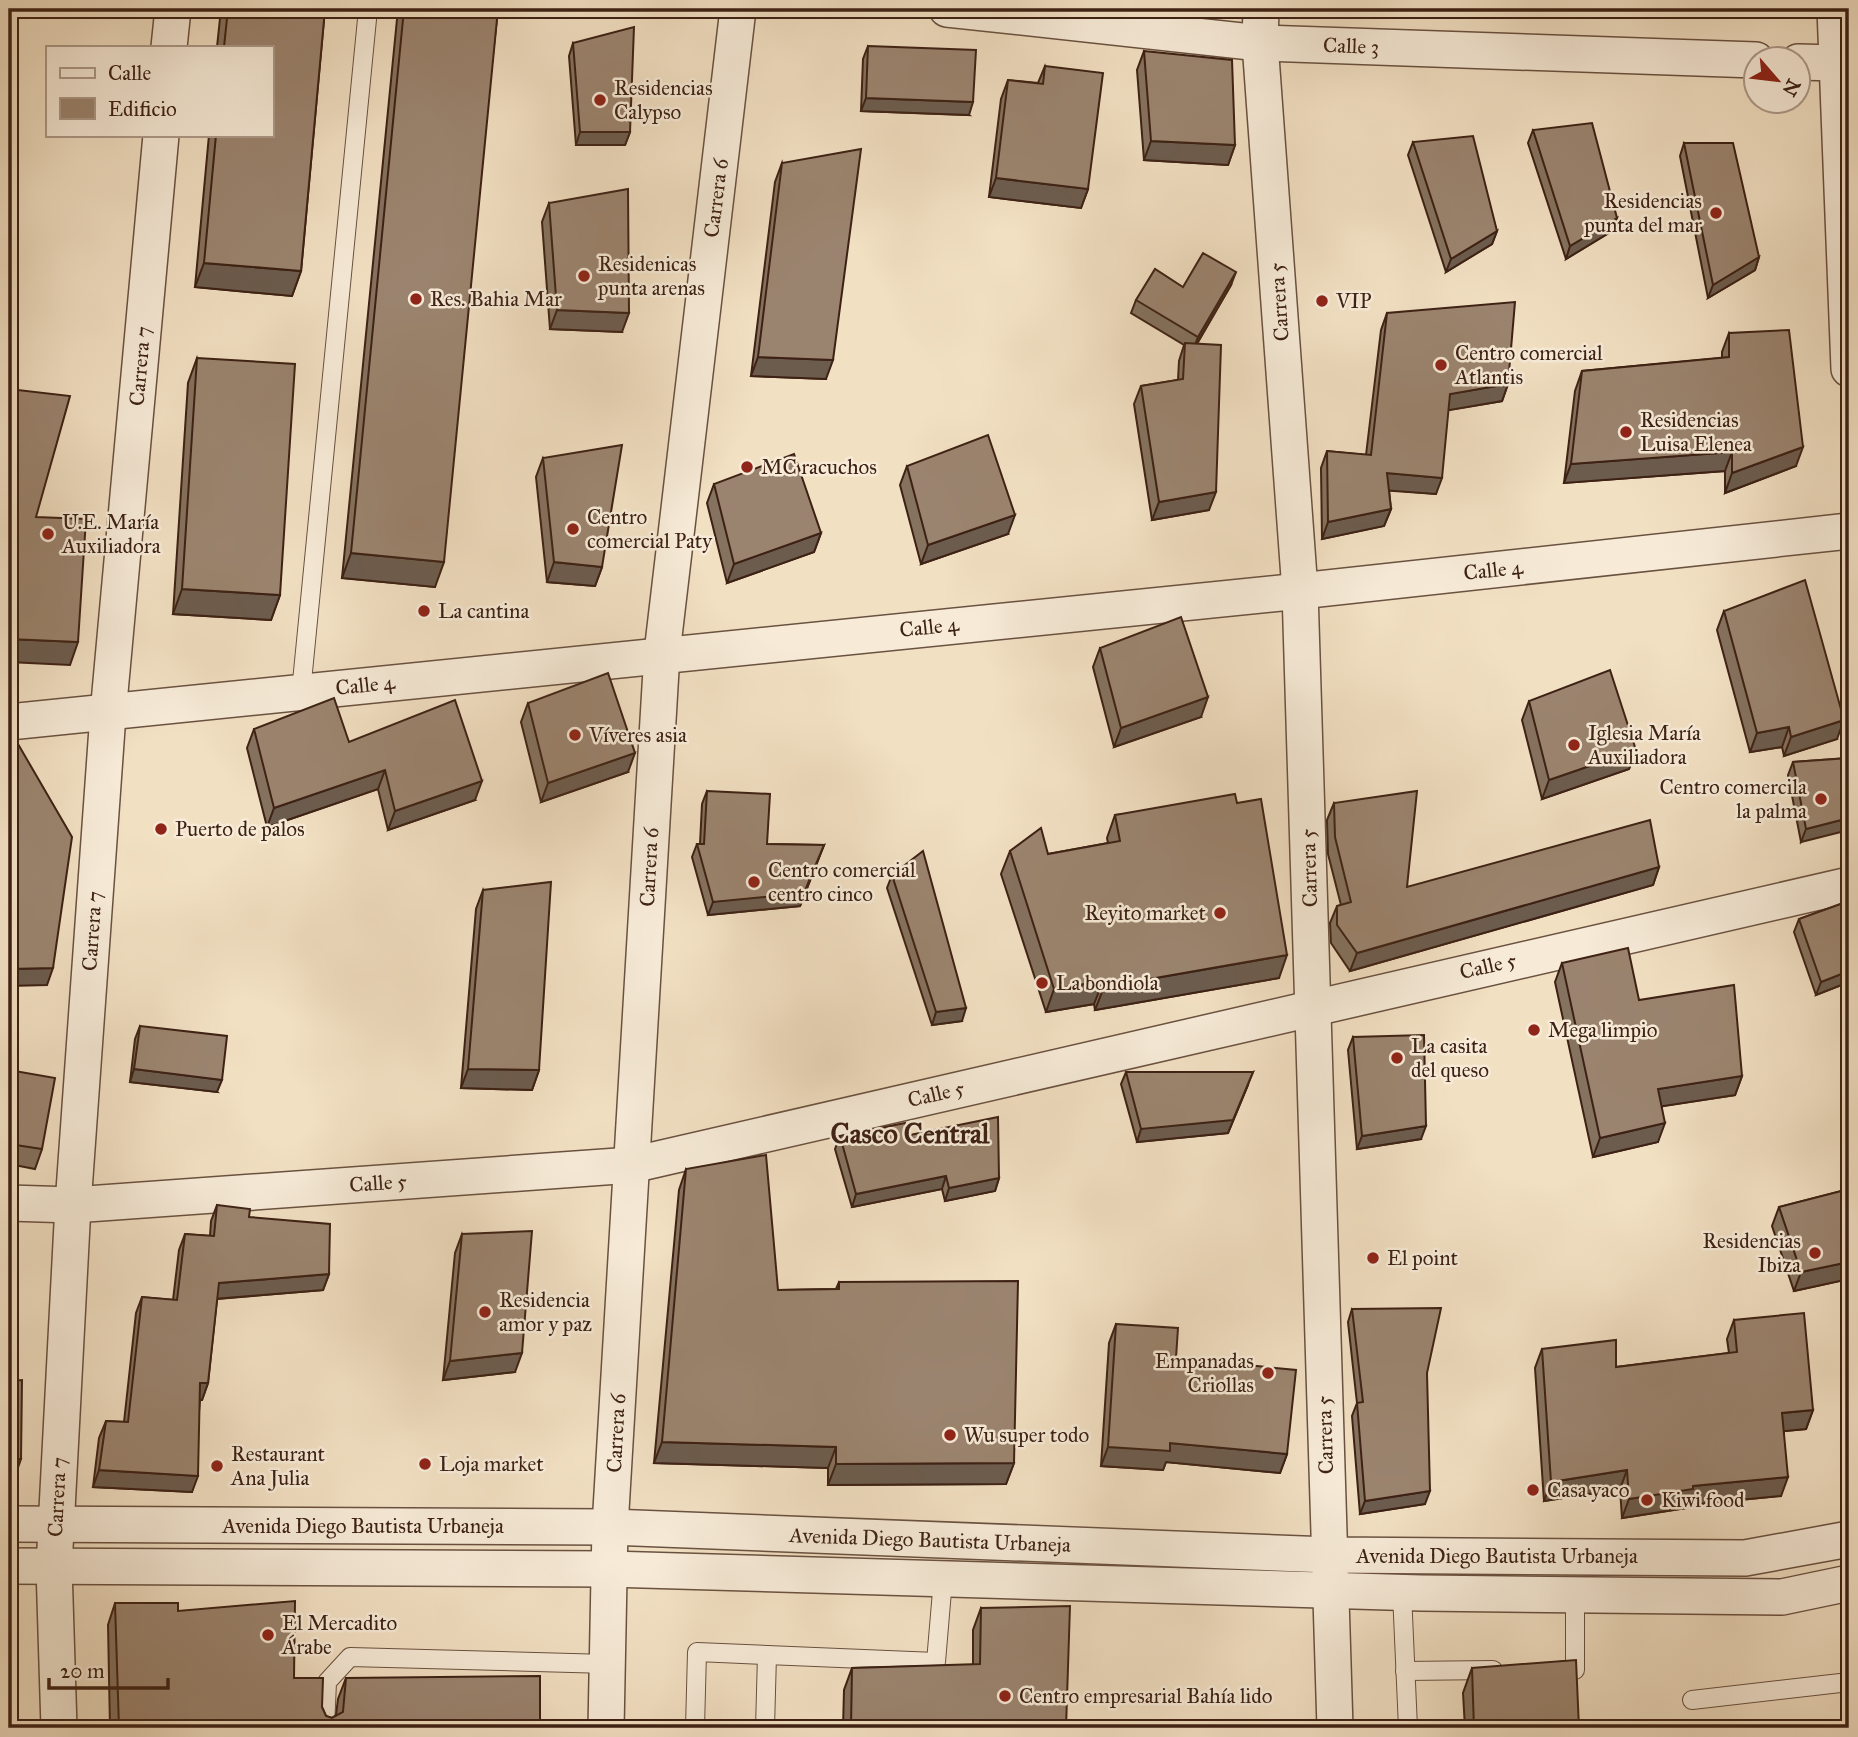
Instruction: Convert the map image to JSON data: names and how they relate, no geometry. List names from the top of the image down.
{
  "streets": {
    "street": [
      "Calle 3",
      "Carrera 6",
      "Carrera 5",
      "Carrera 7",
      "Calle 4",
      "Calle 5",
      "Avenida Diego Bautista Urbaneja"
    ]
  },
  "crossings": [
    ["Calle 3", "Carrera 5"],
    ["Carrera 6", "Calle 4"],
    ["Carrera 6", "Calle 5"],
    ["Carrera 6", "Avenida Diego Bautista Urbaneja"],
    ["Carrera 5", "Calle 4"],
    ["Carrera 5", "Calle 5"],
    ["Carrera 5", "Avenida Diego Bautista Urbaneja"],
    ["Carrera 7", "Calle 4"],
    ["Carrera 7", "Calle 5"],
    ["Carrera 7", "Avenida Diego Bautista Urbaneja"]
  ],
  "districts": ["Casco Central"],
  "places": [
    "Residencias Calypso",
    "Residencias punta del mar",
    "Residenicas punta arenas",
    "Res. Bahia Mar",
    "VIP",
    "Centro comercial Atlantis",
    "Residencias Luisa Elenea",
    "MC racuchos",
    "Centro comercial Paty",
    "U.E. María Auxiliadora",
    "La cantina",
    "Víveres asia",
    "Iglesia María Auxiliadora",
    "Centro comercila la palma",
    "Puerto de palos",
    "Centro comercial centro cinco",
    "Reyito market",
    "La bondiola",
    "Mega limpio",
    "La casita del queso",
    "Residencias Ibiza",
    "El point",
    "Residencia amor y paz",
    "Empanadas Criollas",
    "Wu super todo",
    "Loja market",
    "Restaurant Ana Julia",
    "Casa yaco",
    "Kiwi food",
    "El Mercadito Árabe",
    "Centro empresarial Bahía lido"
  ],
  "legend": ["Calle", "Edificio"],
  "scale_bar": "20 m",
  "north": "bottom right"
}
